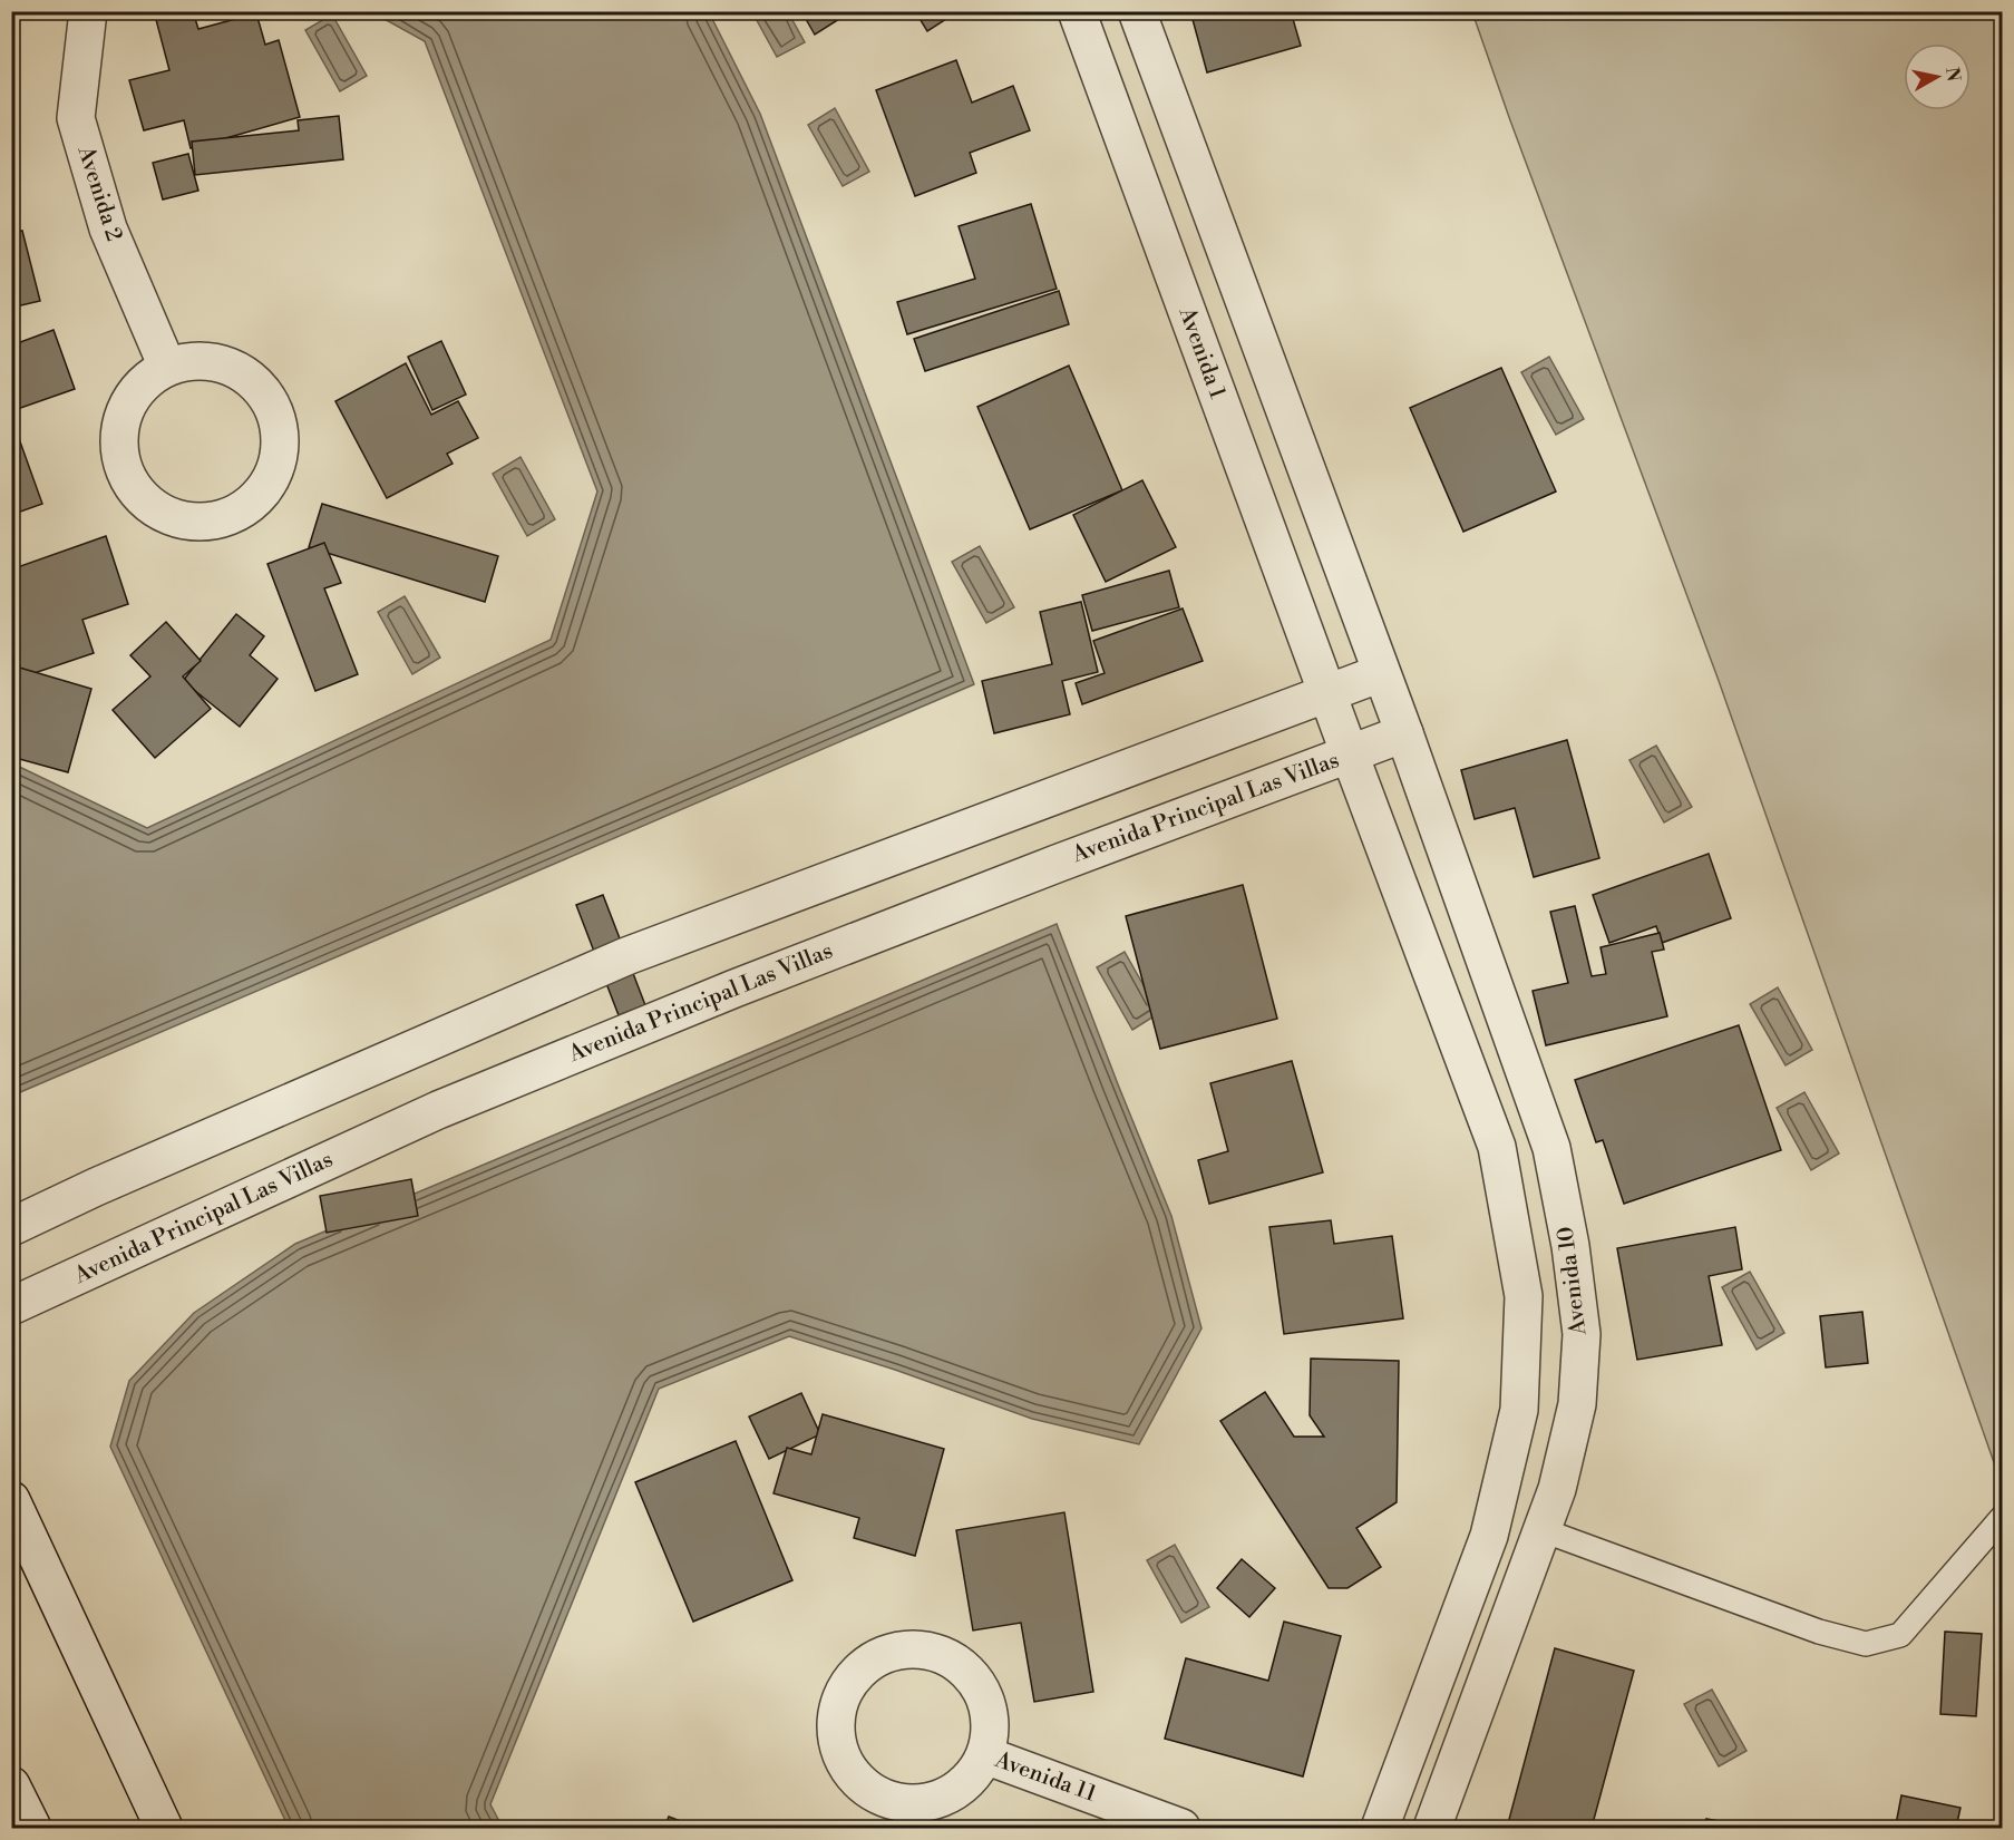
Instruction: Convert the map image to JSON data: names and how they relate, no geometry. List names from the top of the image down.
{
  "streets": {
    "street": [
      "Avenida 2",
      "Avenida 1",
      "Avenida Principal Las Villas",
      "Avenida 10",
      "Avenida 11"
    ]
  },
  "crossings": [
    ["Avenida 1", "Avenida Principal Las Villas"],
    ["Avenida Principal Las Villas", "Avenida 10"]
  ],
  "north": "right"
}
